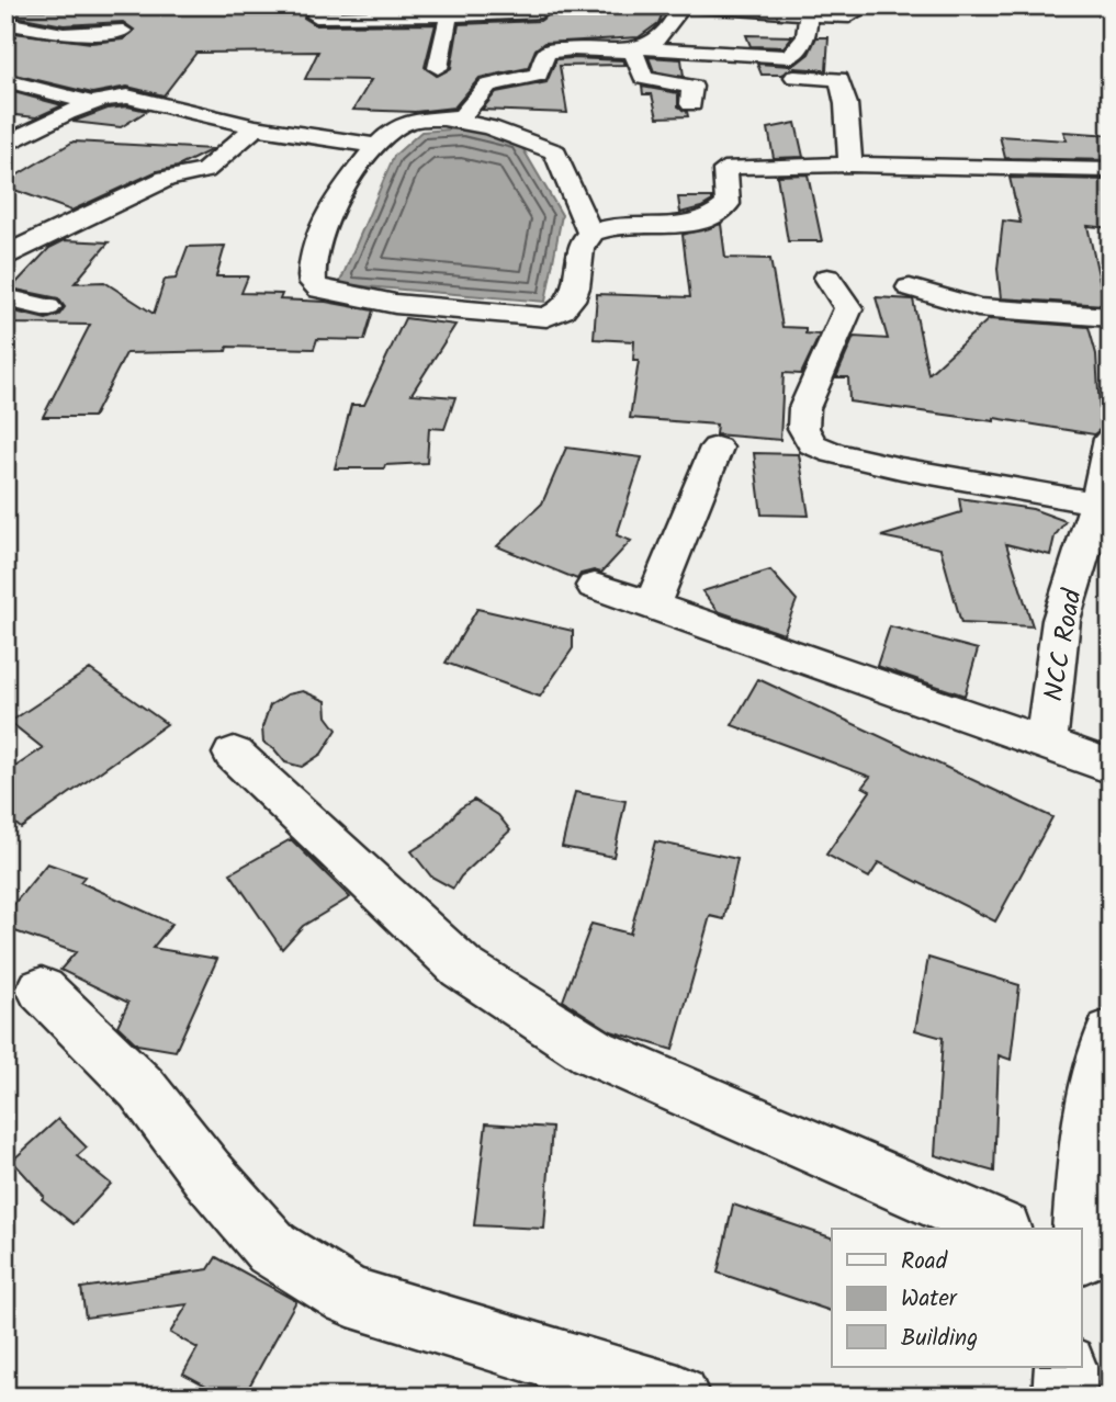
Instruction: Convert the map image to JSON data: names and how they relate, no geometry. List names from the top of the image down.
{
  "streets": {
    "street": ["NCC Road"]
  },
  "legend": ["Road", "Water", "Building"]
}
